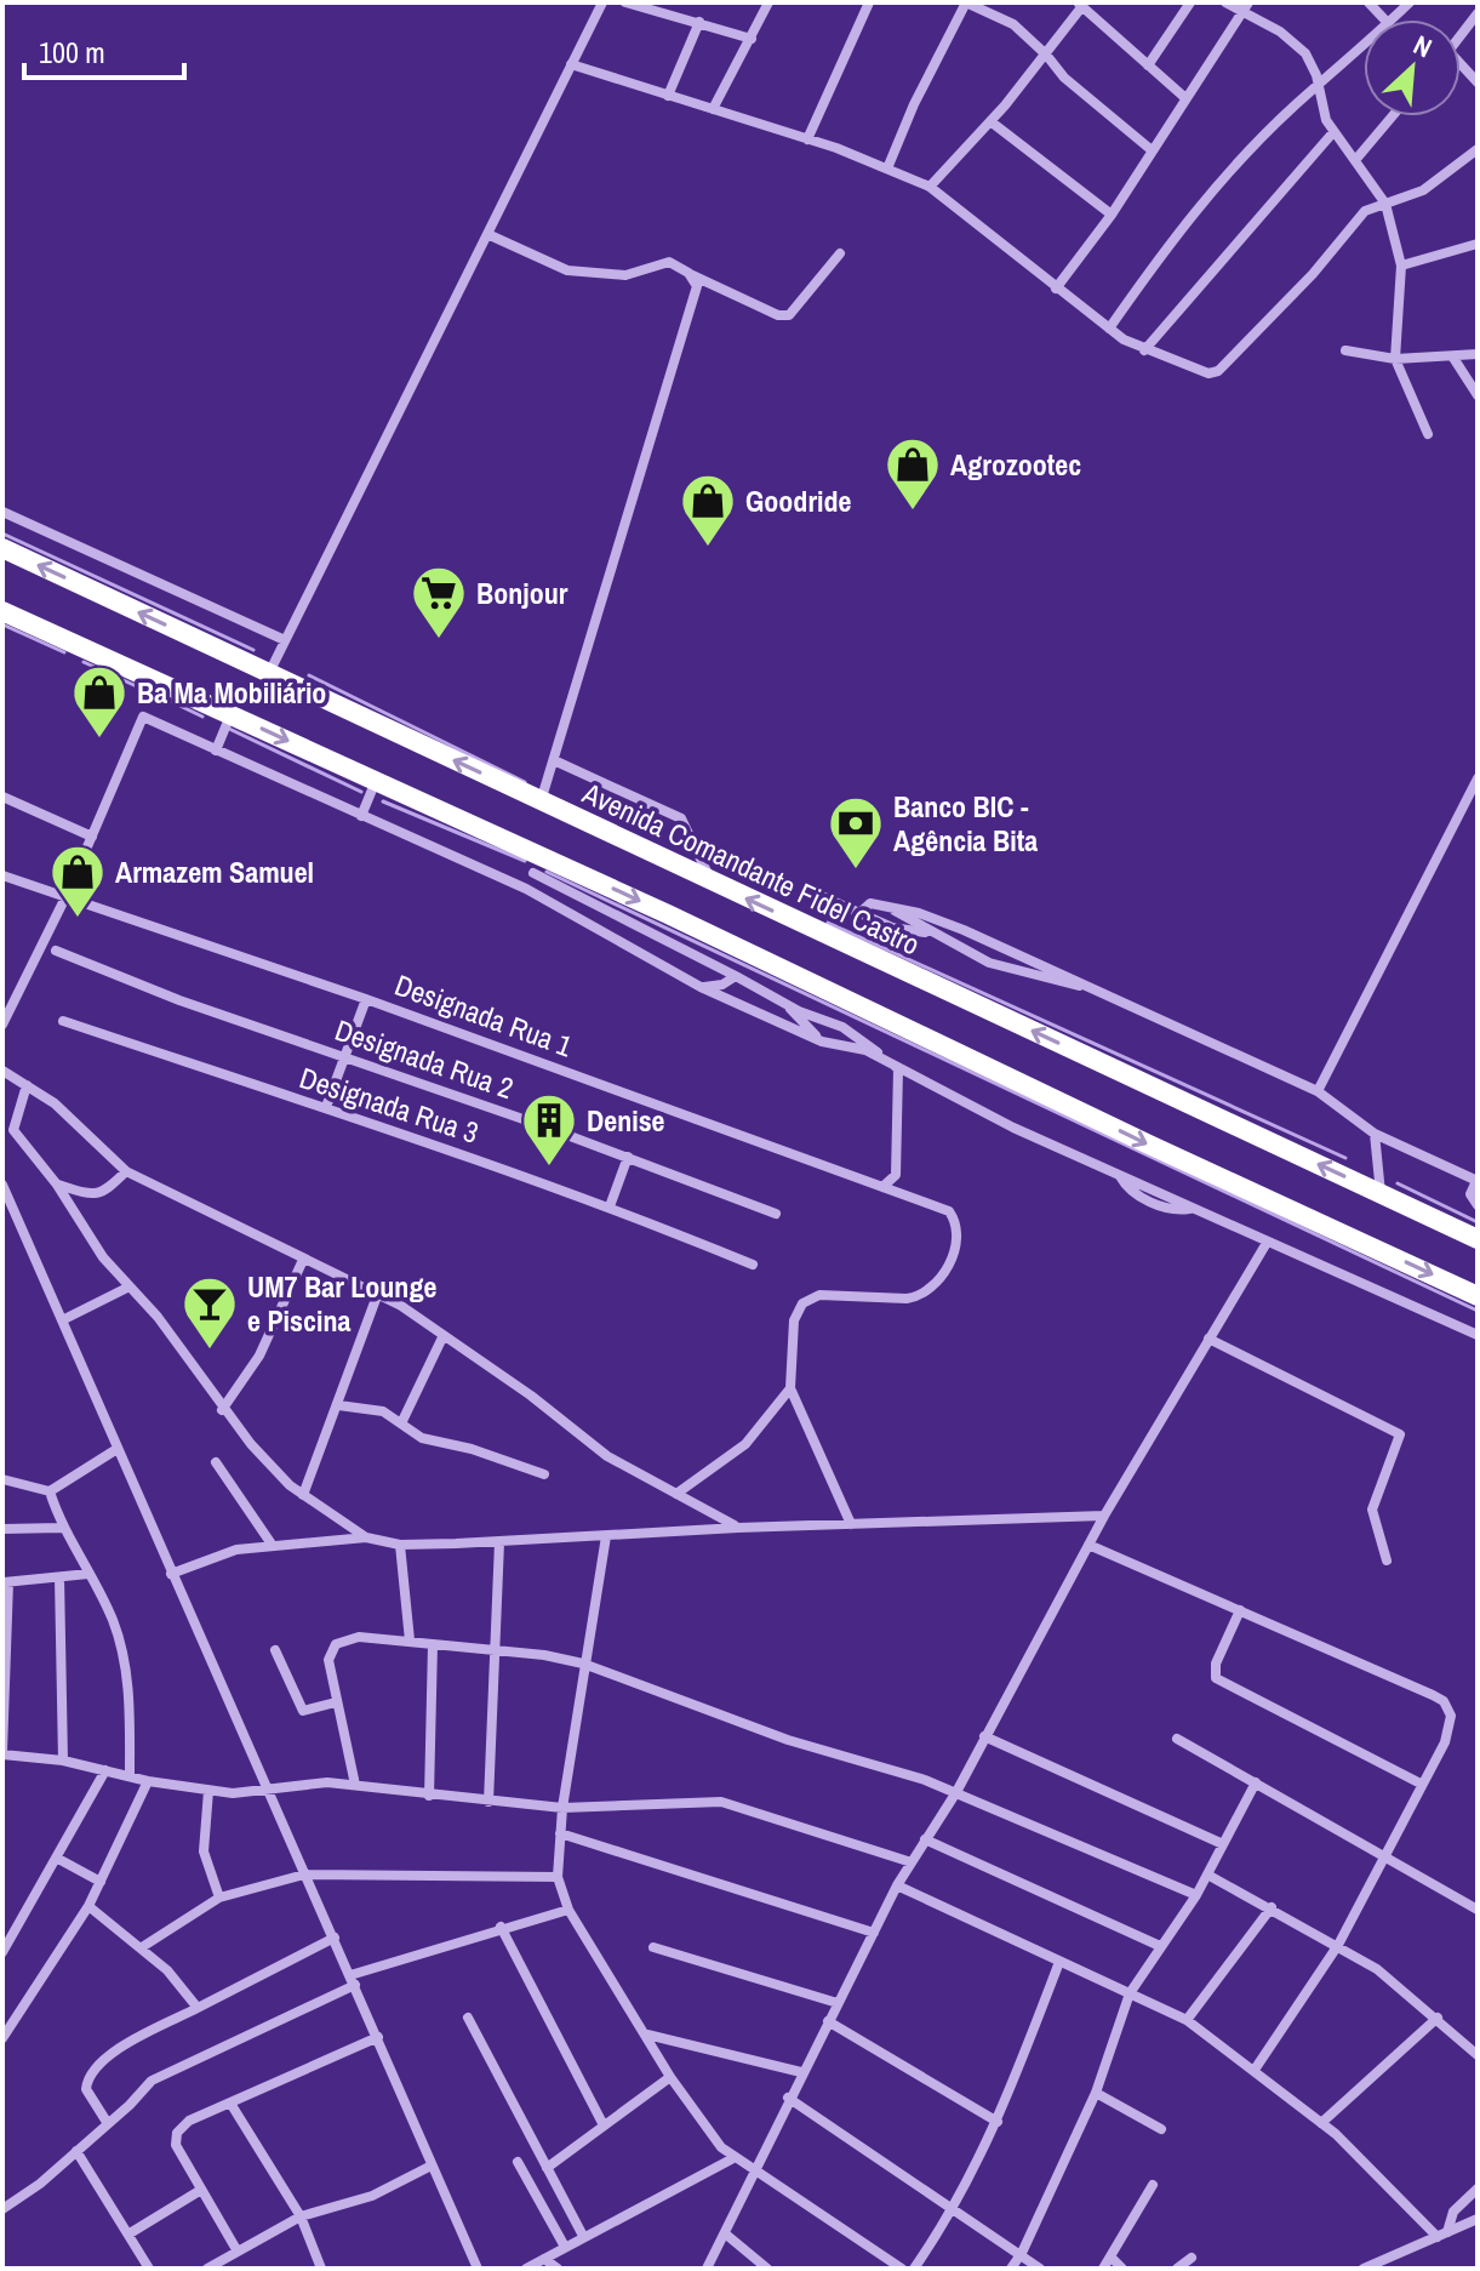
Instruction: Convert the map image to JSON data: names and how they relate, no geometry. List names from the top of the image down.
{
  "streets": {
    "highway": ["Avenida Comandante Fidel Castro"],
    "street": ["Designada Rua 1", "Designada Rua 2", "Designada Rua 3"]
  },
  "places": {
    "shop": [
      "Agrozootec",
      "Goodride",
      "Ba Ma Mobiliário",
      "Armazem Samuel"
    ],
    "supermarket": ["Bonjour"],
    "bank": ["Banco BIC - Agência Bita"],
    "building": ["Denise"],
    "bar": ["UM7 Bar Lounge e Piscina"]
  },
  "scale_bar": "100 m",
  "north": "top right"
}
